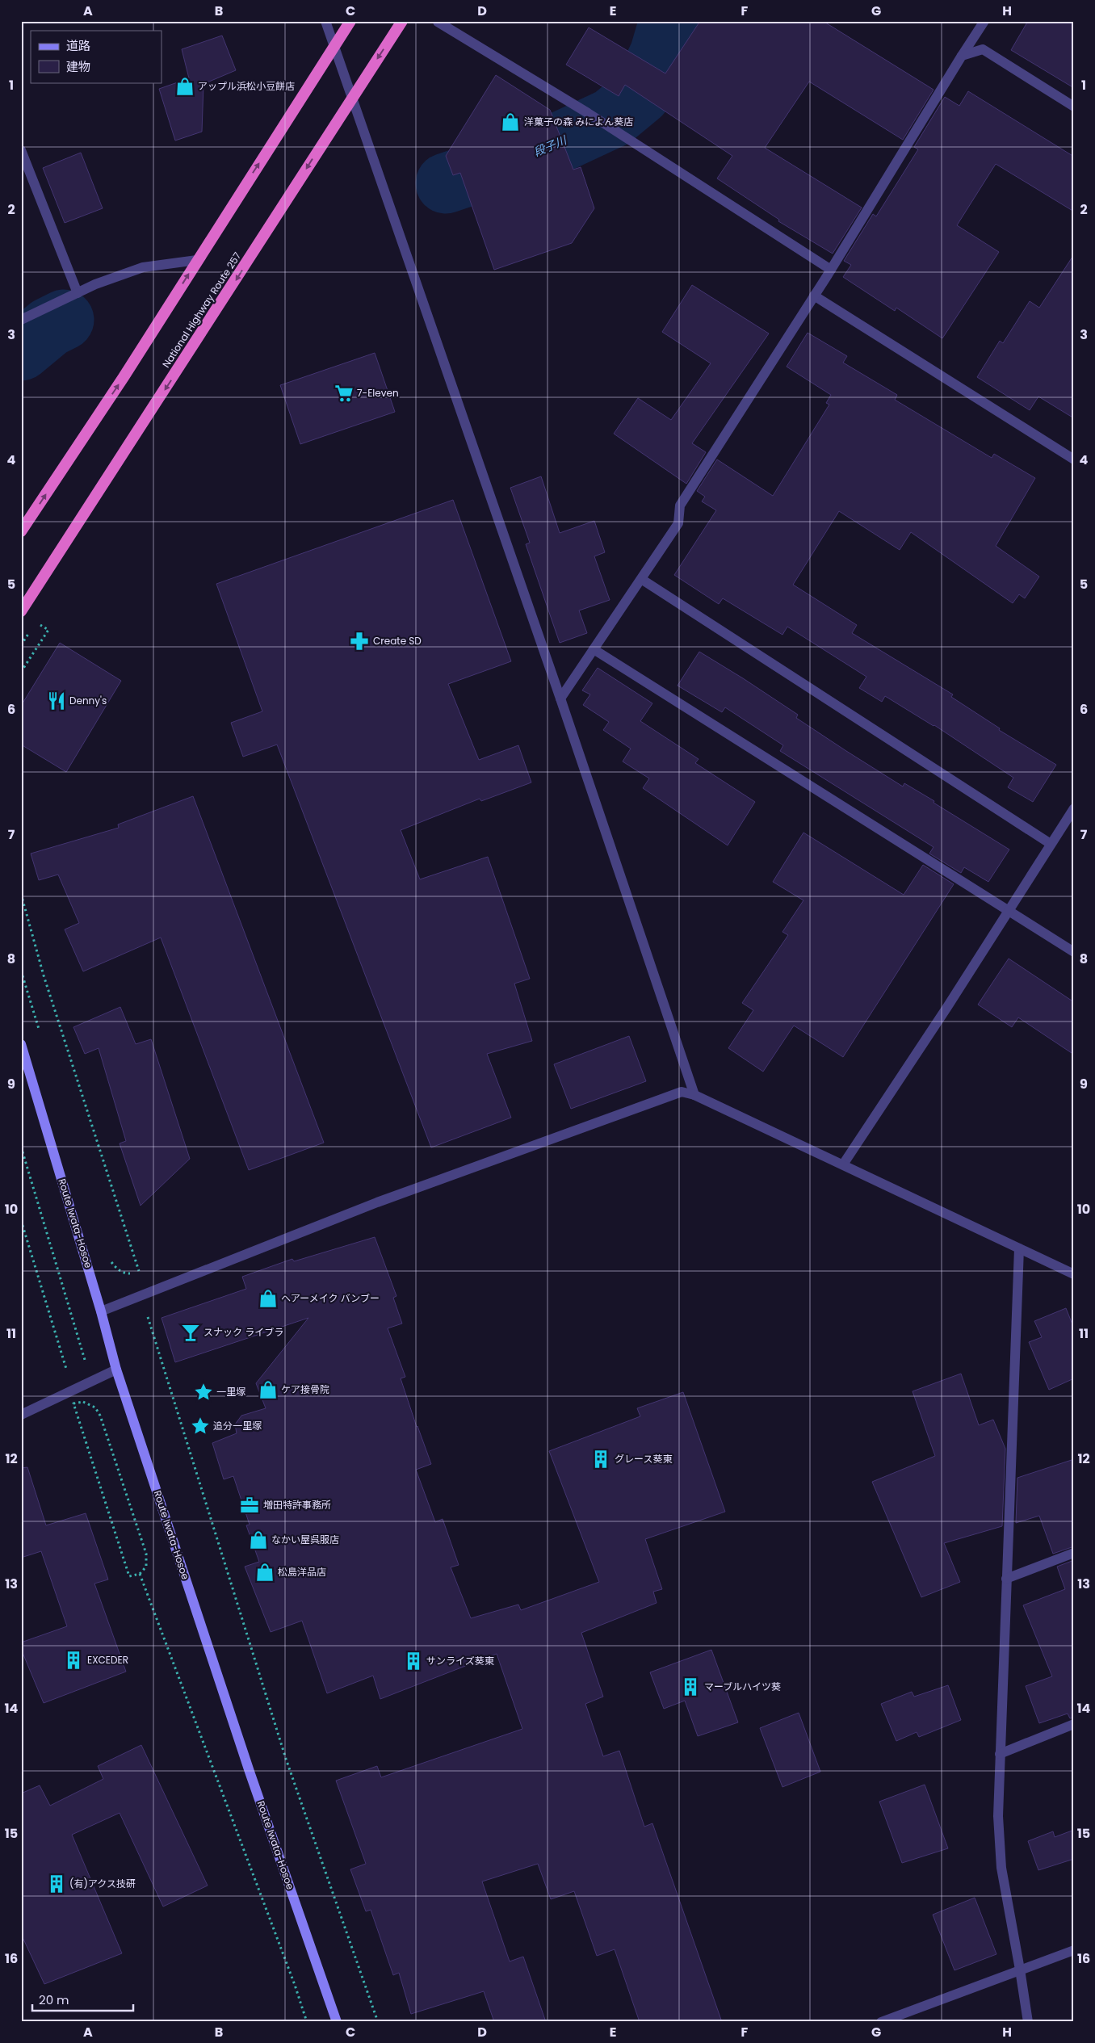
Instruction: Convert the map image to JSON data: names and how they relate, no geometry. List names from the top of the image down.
{
  "streets": {
    "highway": ["National Highway Route 257"],
    "main road": ["Route Iwata-Hosoe"]
  },
  "water": ["段子川"],
  "places": {
    "shop": [
      "アップル浜松小豆餅店",
      "洋菓子の森 みによん葵店",
      "ヘアーメイク バンブー",
      "ケア接骨院",
      "なかい屋呉服店",
      "松島洋品店"
    ],
    "supermarket": ["7-Eleven"],
    "pharmacy": ["Create SD"],
    "restaurant": ["Denny's"],
    "bar": ["スナック ライブラ"],
    "place": ["一里塚", "追分一里塚"],
    "building": [
      "グレース葵東",
      "EXCEDER",
      "サンライズ葵東",
      "マーブルハイツ葵",
      "(有)アクス技研"
    ],
    "office": ["増田特許事務所"]
  },
  "legend": ["道路", "建物"],
  "scale_bar": "20 m",
  "grid": {
    "columns": [
      "A",
      "B",
      "C",
      "D",
      "E",
      "F",
      "G",
      "H"
    ],
    "rows": [
      "1",
      "2",
      "3",
      "4",
      "5",
      "6",
      "7",
      "8",
      "9",
      "10",
      "11",
      "12",
      "13",
      "14",
      "15",
      "16"
    ]
  }
}
